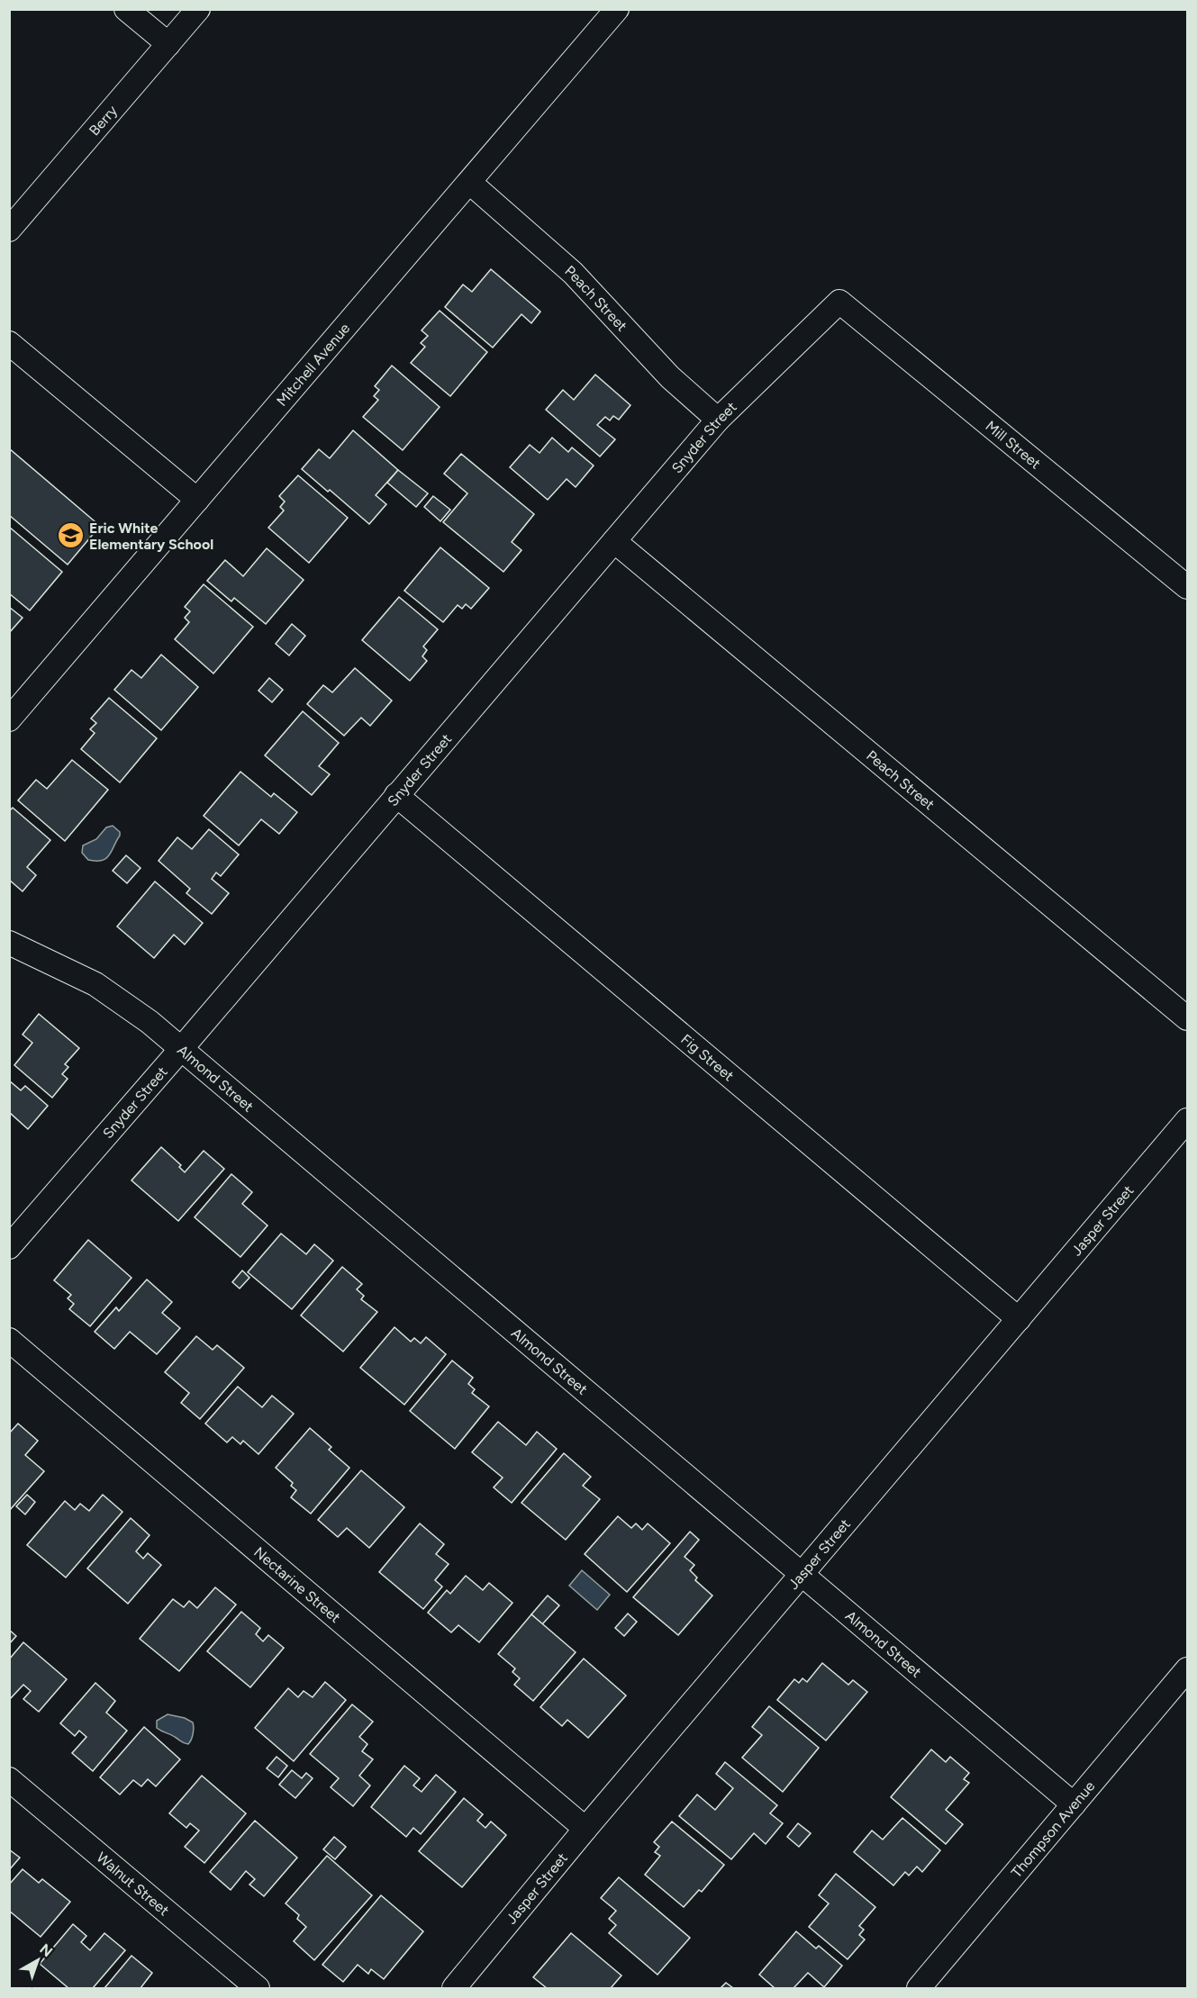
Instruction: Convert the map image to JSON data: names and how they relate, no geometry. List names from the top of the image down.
{
  "streets": {
    "street": [
      "Berry",
      "Peach Street",
      "Mitchell Avenue",
      "Snyder Street",
      "Mill Street",
      "Fig Street",
      "Almond Street",
      "Jasper Street",
      "Nectarine Street",
      "Thompson Avenue",
      "Walnut Street"
    ]
  },
  "crossings": [
    ["Peach Street", "Mitchell Avenue"],
    ["Peach Street", "Snyder Street"],
    ["Snyder Street", "Mill Street"],
    ["Snyder Street", "Fig Street"],
    ["Snyder Street", "Almond Street"],
    ["Fig Street", "Jasper Street"],
    ["Almond Street", "Jasper Street"],
    ["Almond Street", "Thompson Avenue"],
    ["Jasper Street", "Nectarine Street"]
  ],
  "places": {
    "school or university": ["Eric White Elementary School"]
  },
  "north": "top right"
}
